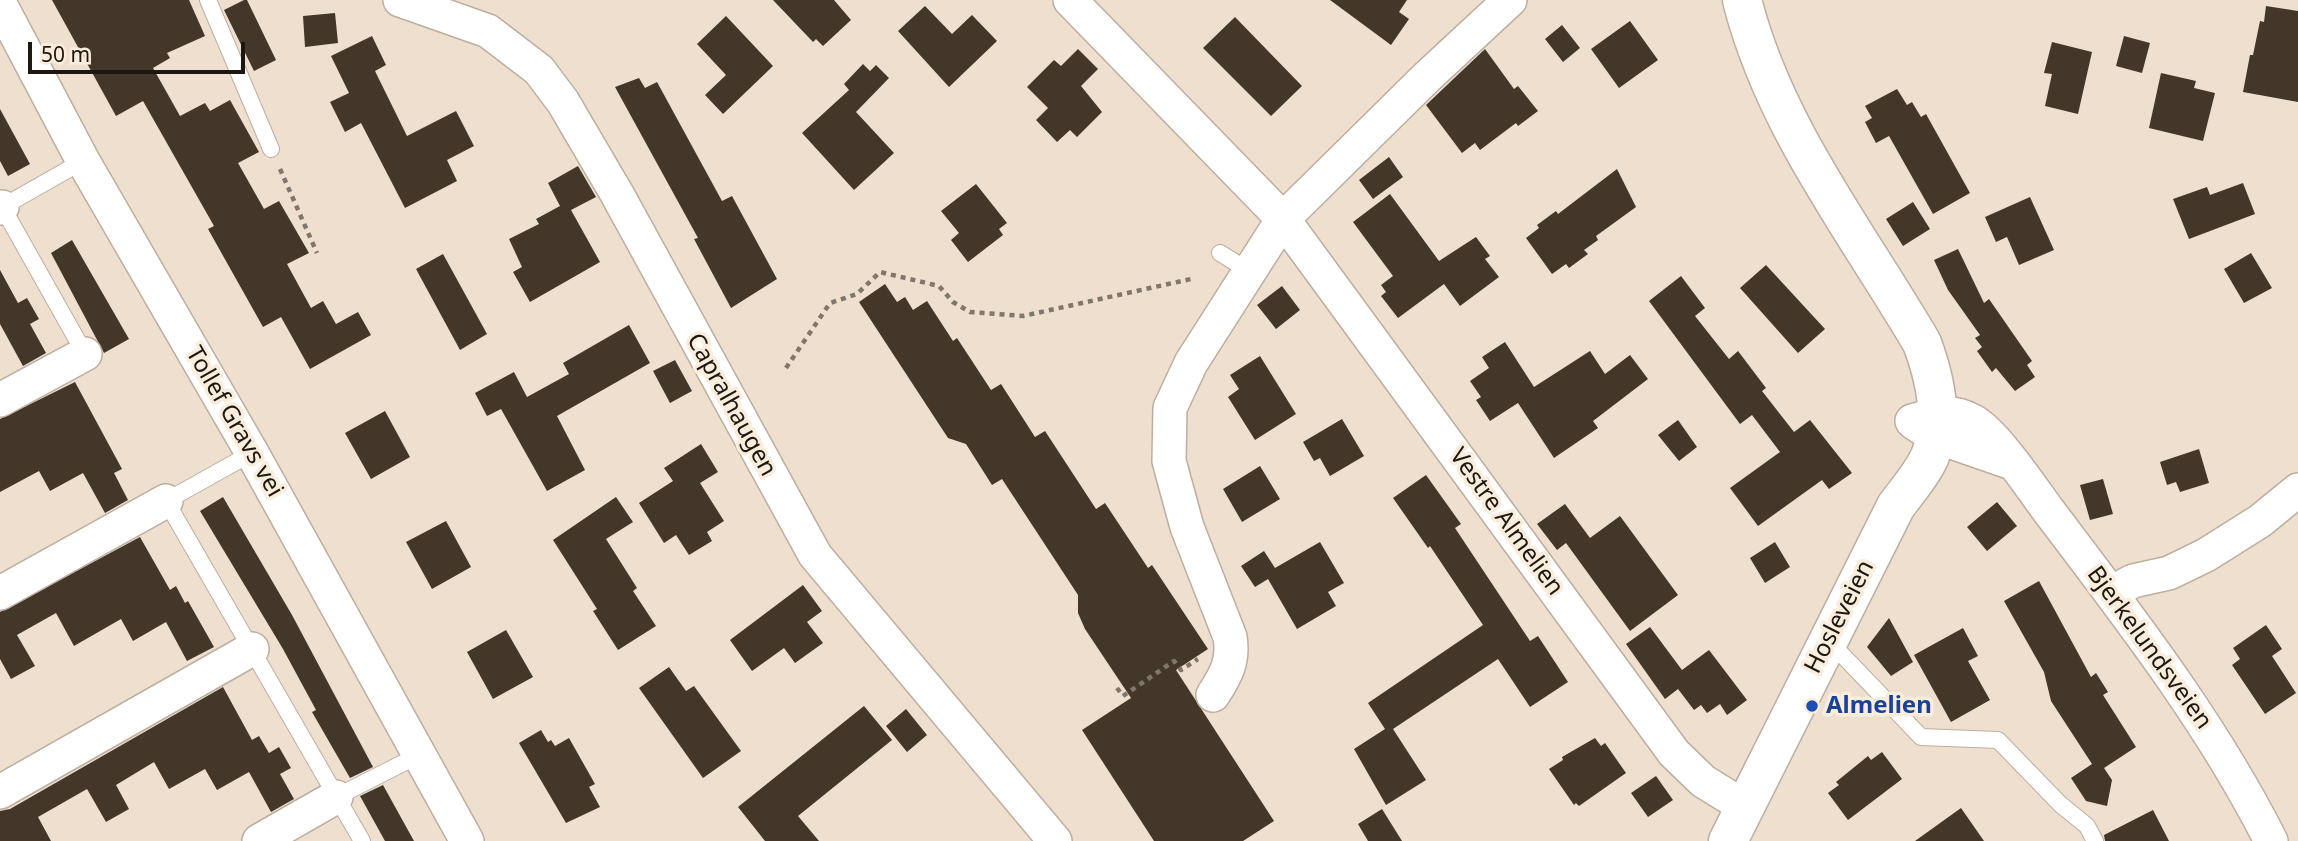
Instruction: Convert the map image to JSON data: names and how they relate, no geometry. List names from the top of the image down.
{
  "streets": {
    "main road": ["Hosleveien"],
    "street": [
      "Capralhaugen",
      "Tollef Gravs vei",
      "Vestre Almelien",
      "Bjerkelundsveien"
    ]
  },
  "crossings": [
    ["Vestre Almelien", "Hosleveien"],
    ["Hosleveien", "Bjerkelundsveien"]
  ],
  "places": ["Almelien"],
  "scale_bar": "50 m"
}
